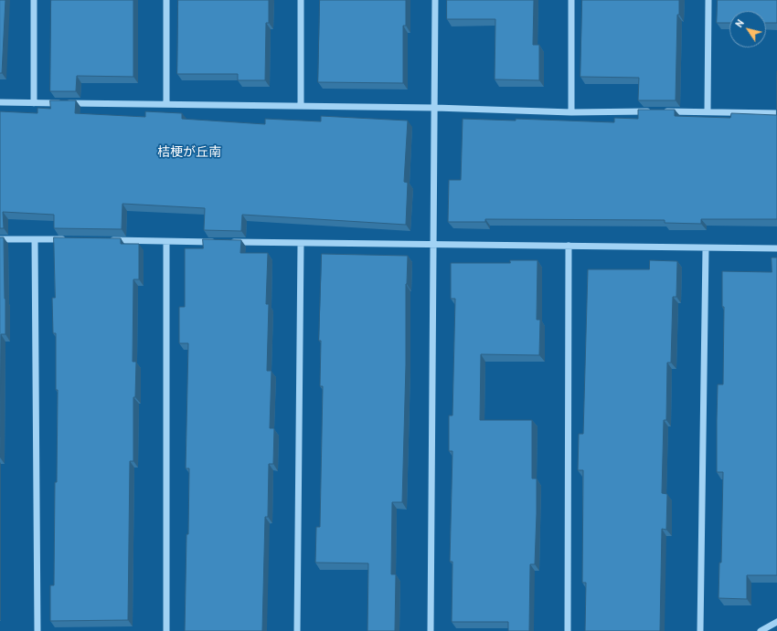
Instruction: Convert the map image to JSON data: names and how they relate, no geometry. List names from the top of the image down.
{
  "districts": ["桔梗が丘南"],
  "north": "top left"
}
